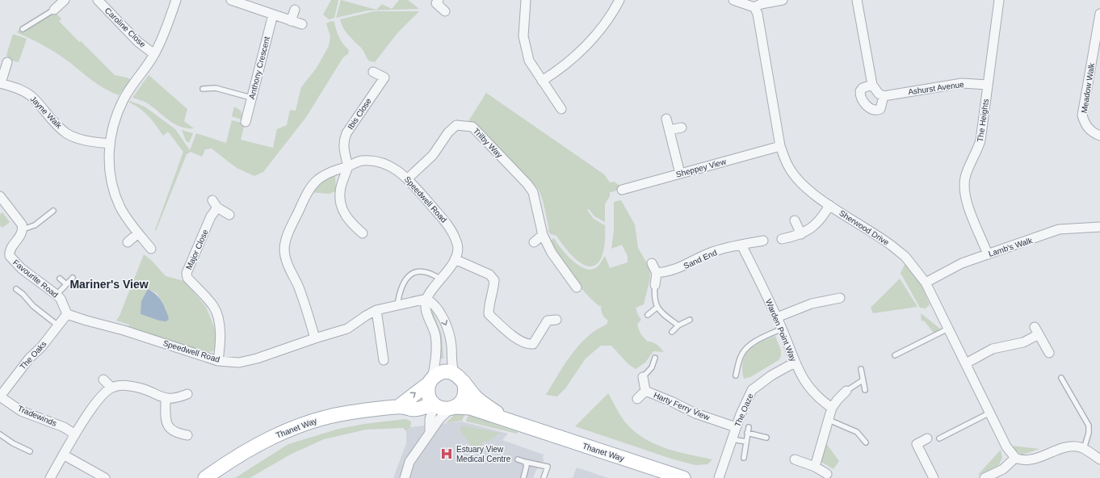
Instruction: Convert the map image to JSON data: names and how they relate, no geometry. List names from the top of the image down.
{
  "streets": {
    "main road": ["Thanet Way"],
    "street": [
      "Caroline Close",
      "Anthony Crescent",
      "Ashurst Avenue",
      "Meadow Walk",
      "Jayne Walk",
      "Ibis Close",
      "The Heights",
      "Trilby Way",
      "Sheppey View",
      "Speedwell Road",
      "Sherwood Drive",
      "Lamb's Walk",
      "Major Close",
      "Sand End",
      "Favourite Road",
      "Warden Point Way",
      "The Oaks",
      "Harty Ferry View",
      "The Oaze",
      "Tradewinds"
    ]
  },
  "crossings": [
    ["Ashurst Avenue", "The Heights"],
    ["Ibis Close", "Speedwell Road"],
    ["The Heights", "Lamb's Walk"],
    ["Trilby Way", "Speedwell Road"],
    ["Sheppey View", "Sherwood Drive"],
    ["Speedwell Road", "Major Close"],
    ["Speedwell Road", "Favourite Road"],
    ["Speedwell Road", "The Oaks"],
    ["Sherwood Drive", "Lamb's Walk"],
    ["Sand End", "Warden Point Way"],
    ["Favourite Road", "The Oaks"],
    ["Warden Point Way", "The Oaze"],
    ["The Oaks", "Tradewinds"],
    ["Harty Ferry View", "The Oaze"]
  ],
  "districts": ["Mariner's View"],
  "places": {
    "hospital": ["Estuary View Medical Centre"]
  }
}
